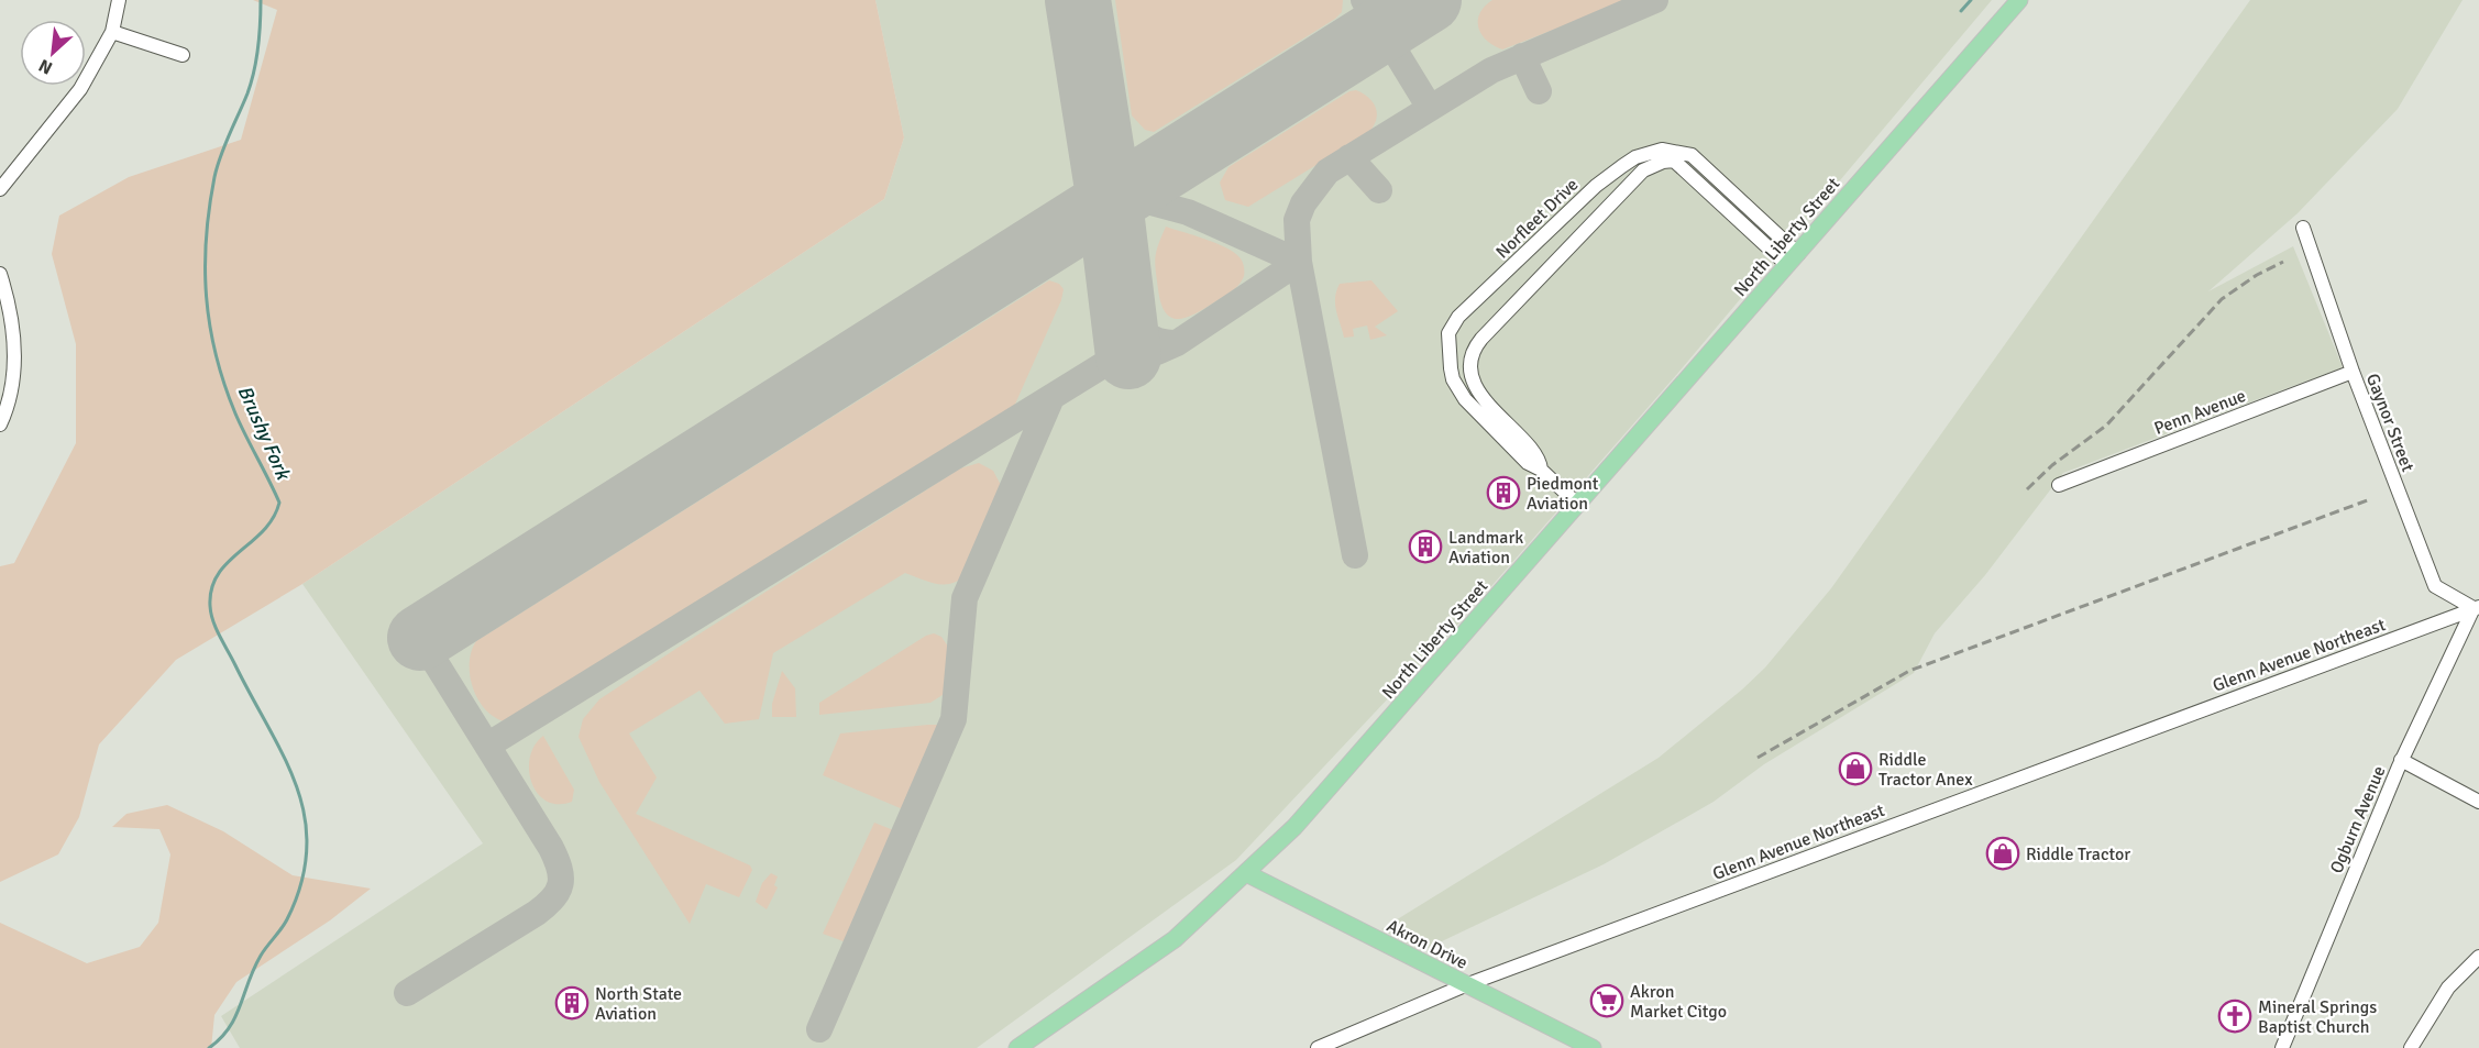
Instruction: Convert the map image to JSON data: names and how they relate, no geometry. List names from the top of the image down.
{
  "streets": {
    "main road": ["North Liberty Street", "Akron Drive"],
    "street": [
      "Norfleet Drive",
      "Penn Avenue",
      "Gaynor Street",
      "Glenn Avenue Northeast",
      "Ogburn Avenue"
    ]
  },
  "crossings": [
    ["Norfleet Drive", "North Liberty Street"],
    ["North Liberty Street", "Akron Drive"],
    ["Penn Avenue", "Gaynor Street"],
    ["Gaynor Street", "Glenn Avenue Northeast"],
    ["Gaynor Street", "Ogburn Avenue"],
    ["Glenn Avenue Northeast", "Ogburn Avenue"],
    ["Glenn Avenue Northeast", "Akron Drive"]
  ],
  "water": ["Brushy Fork"],
  "places": {
    "building": ["Piedmont Aviation", "Landmark Aviation", "North State Aviation"],
    "shop": ["Riddle Tractor Anex", "Riddle Tractor"],
    "supermarket": ["Akron Market Citgo"],
    "church": ["Mineral Springs Baptist Church"]
  },
  "north": "bottom left"
}
